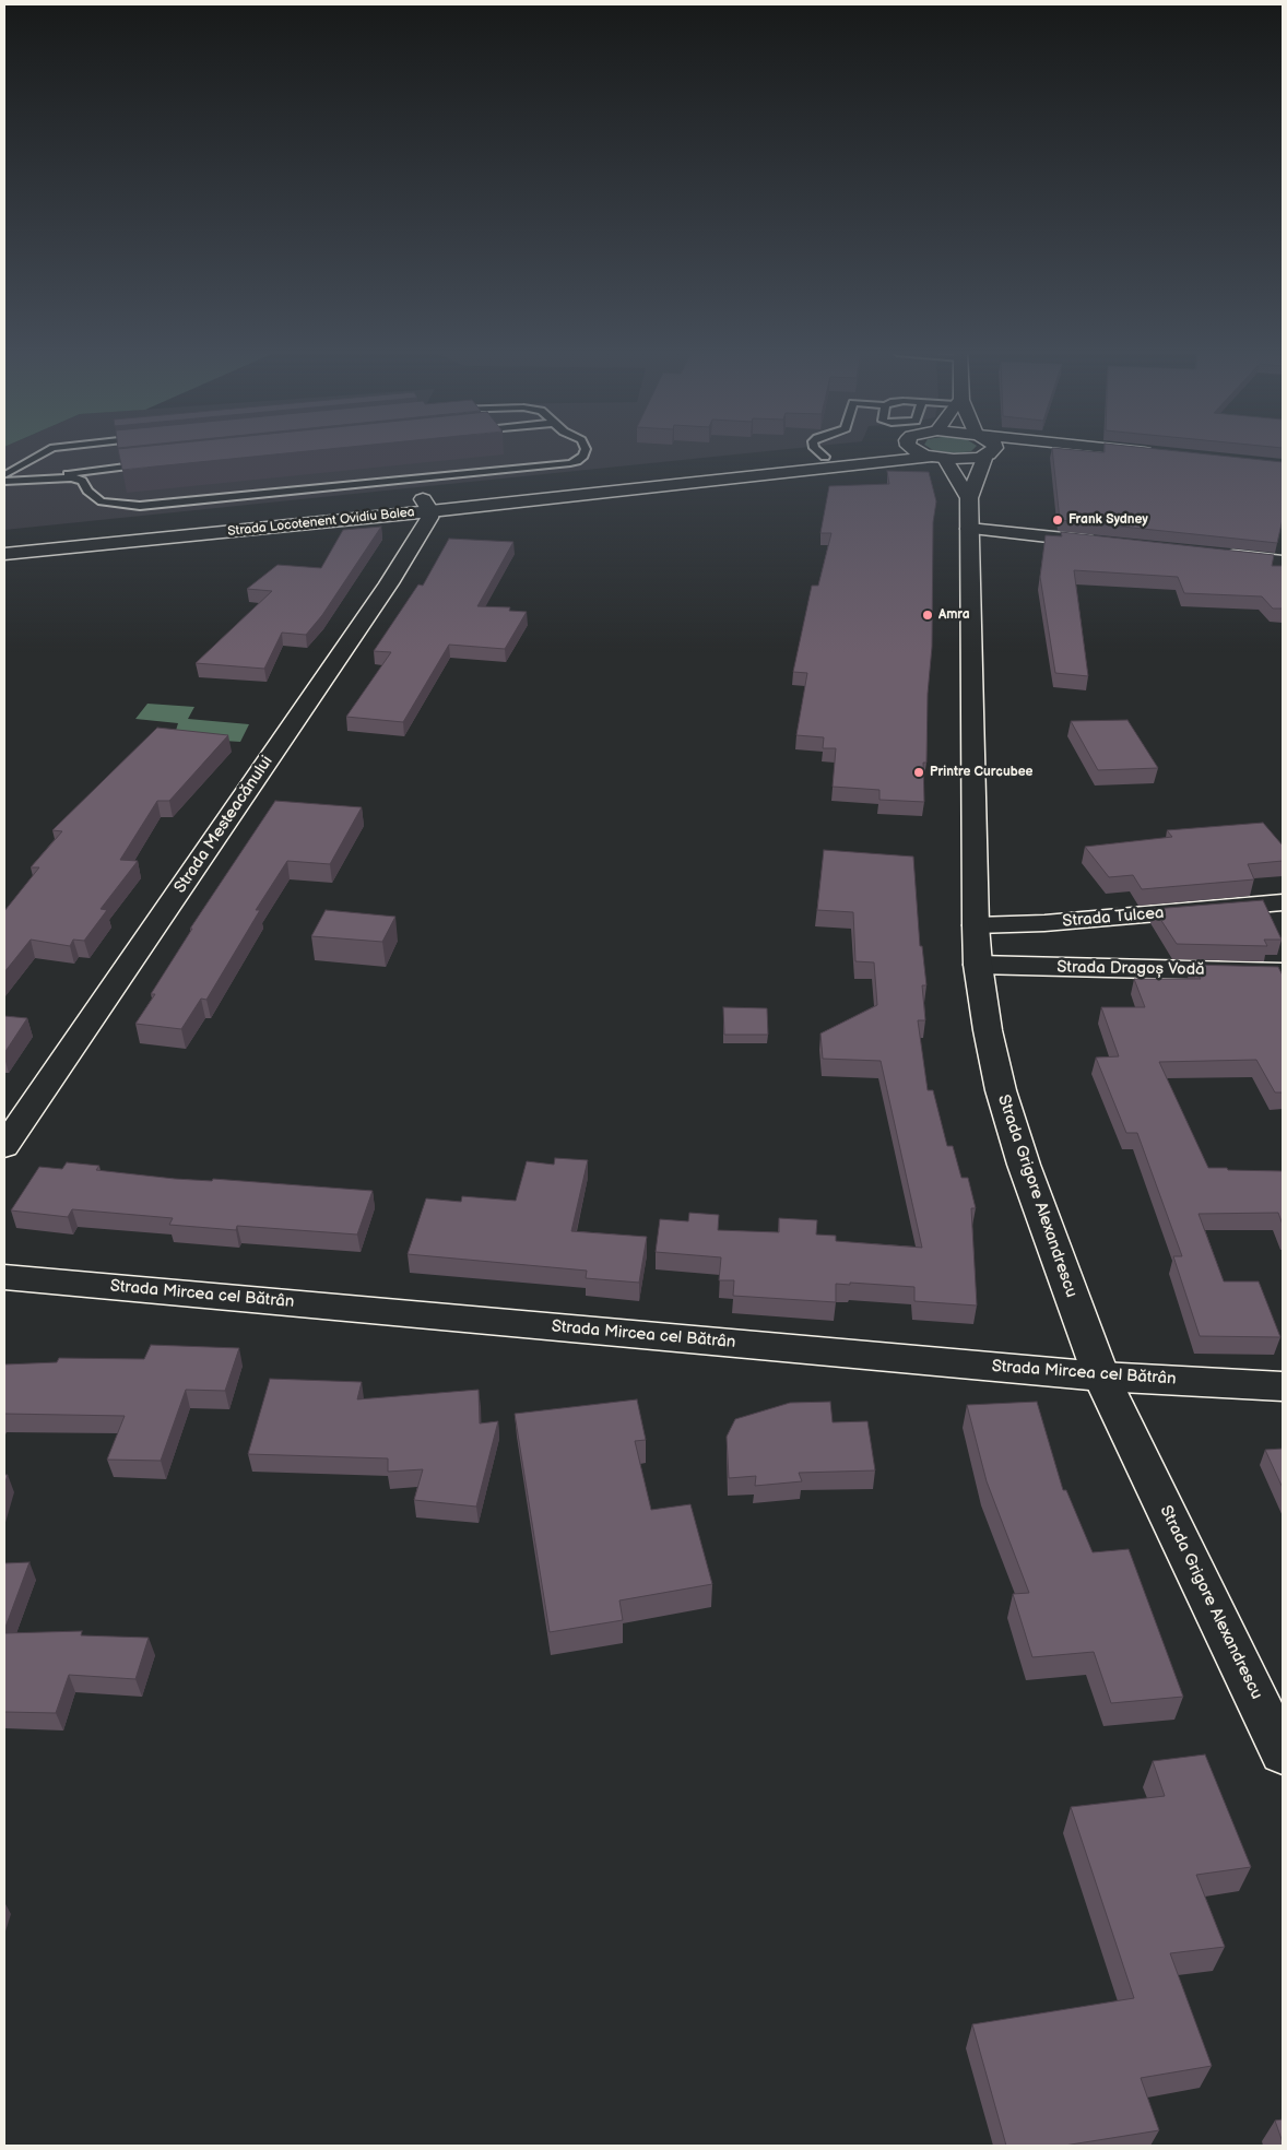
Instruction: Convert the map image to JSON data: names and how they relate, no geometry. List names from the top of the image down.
{
  "streets": {
    "street": [
      "Strada Locotenent Ovidiu Balea",
      "Strada Mesteacănului",
      "Strada Tulcea",
      "Strada Dragoș Vodă",
      "Strada Grigore Alexandrescu",
      "Strada Mircea cel Bătrân"
    ]
  },
  "crossings": [
    ["Strada Locotenent Ovidiu Balea", "Strada Mesteacănului"],
    ["Strada Locotenent Ovidiu Balea", "Strada Grigore Alexandrescu"],
    ["Strada Tulcea", "Strada Grigore Alexandrescu"],
    ["Strada Dragoș Vodă", "Strada Grigore Alexandrescu"],
    ["Strada Grigore Alexandrescu", "Strada Mircea cel Bătrân"]
  ],
  "places": ["Frank Sydney", "Amra", "Printre Curcubee"]
}
